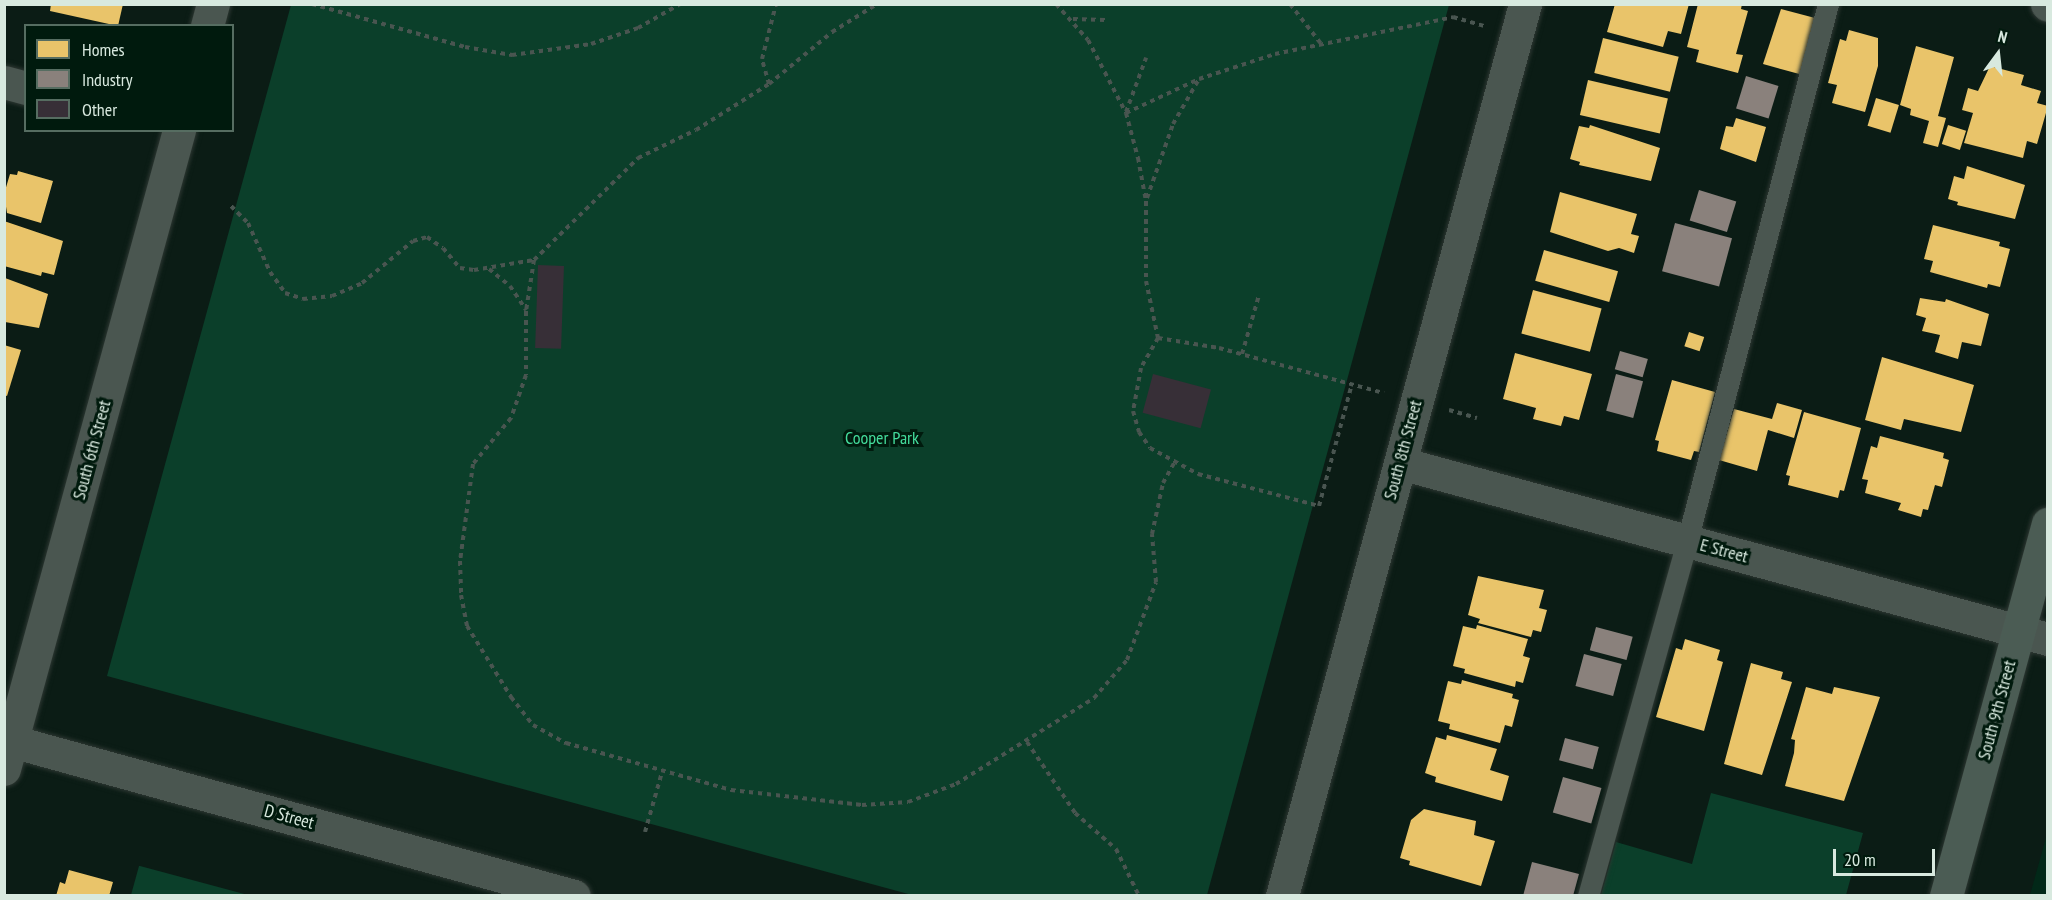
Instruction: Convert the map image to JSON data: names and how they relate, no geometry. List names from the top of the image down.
{
  "streets": {
    "main road": ["South 9th Street"],
    "street": [
      "South 6th Street",
      "South 8th Street",
      "E Street",
      "D Street"
    ]
  },
  "crossings": [
    ["South 6th Street", "D Street"],
    ["South 8th Street", "E Street"],
    ["E Street", "South 9th Street"]
  ],
  "parks": ["Cooper Park"],
  "legend": ["Homes", "Industry", "Other"],
  "scale_bar": "20 m",
  "north": "top"
}
